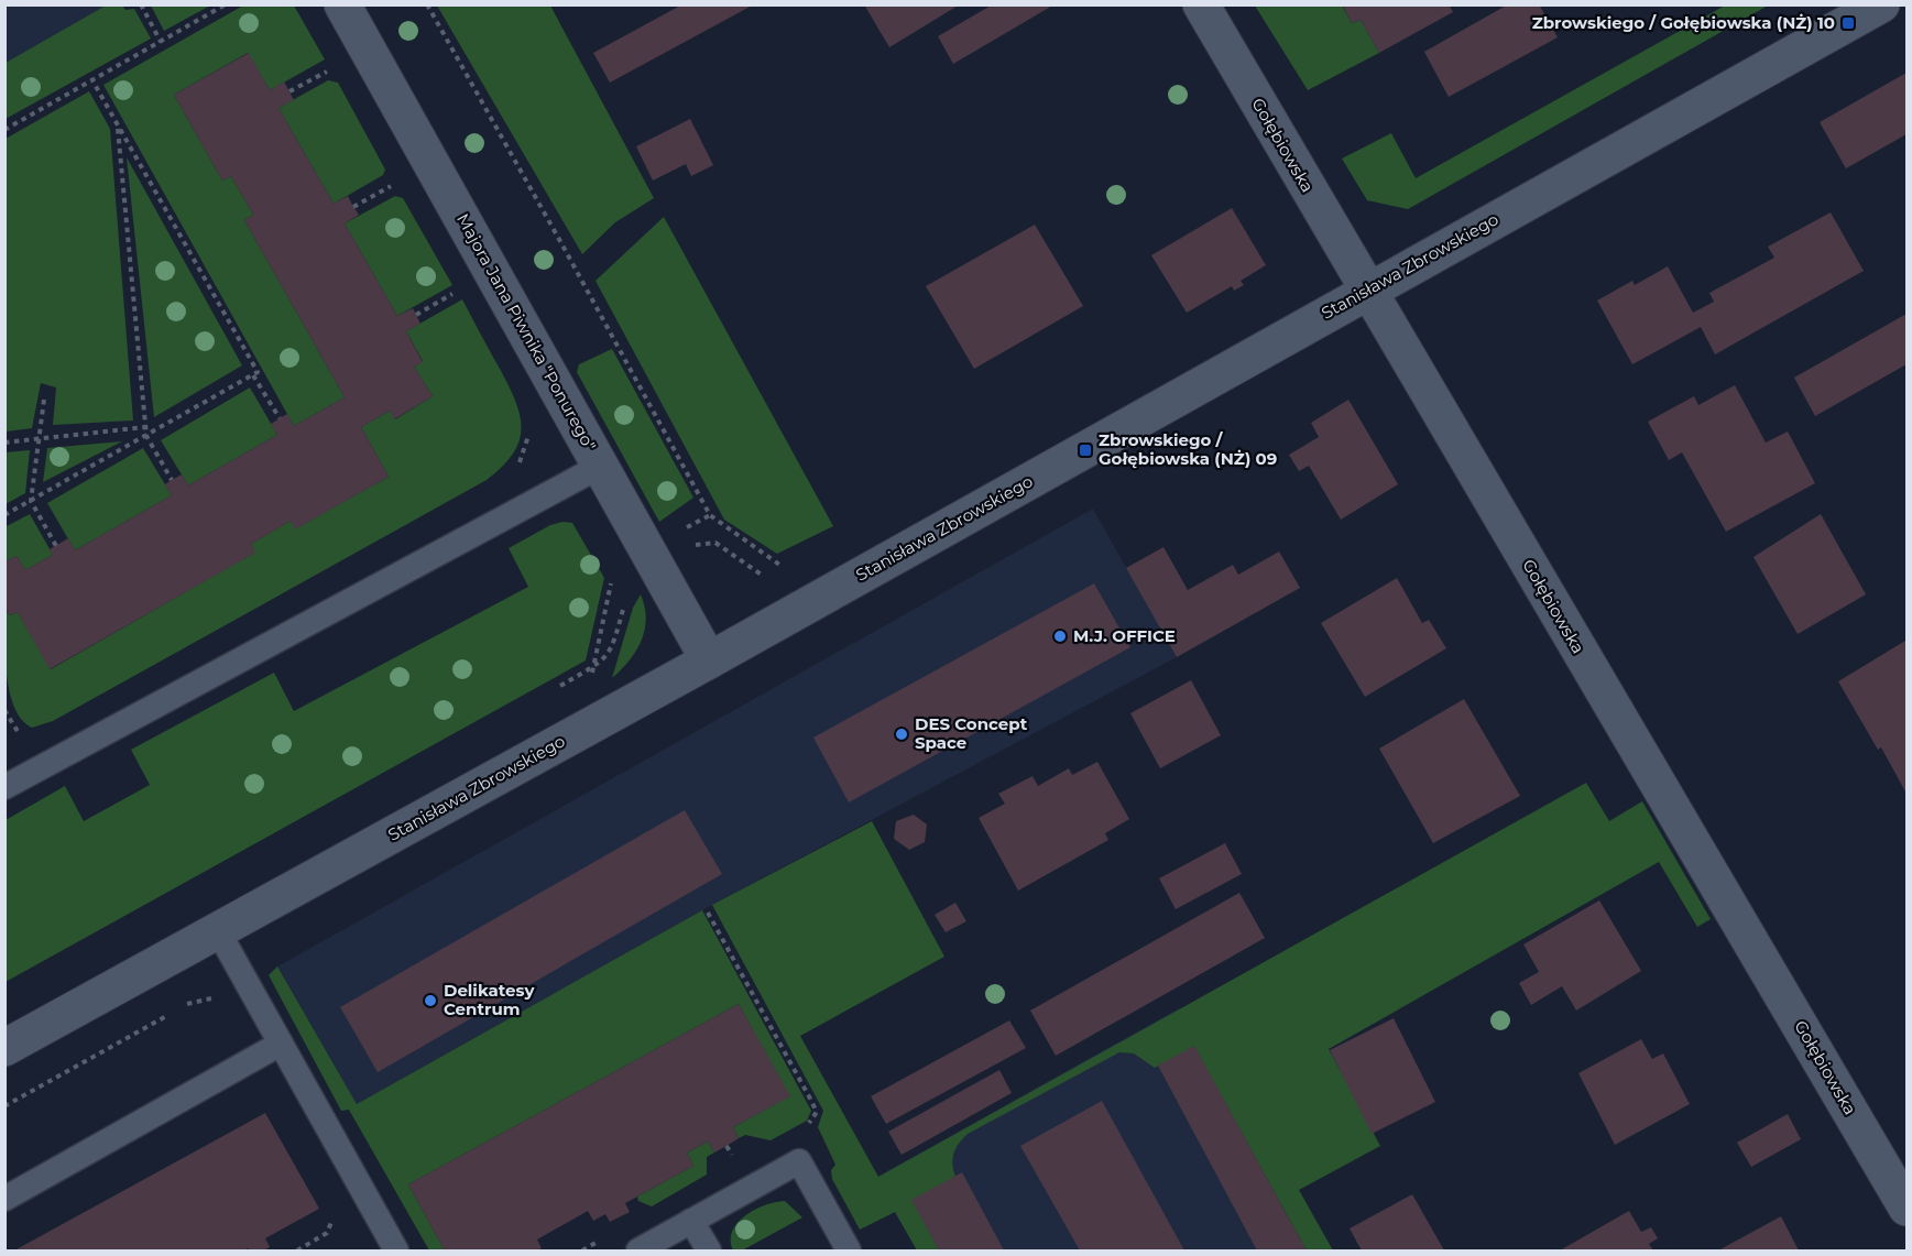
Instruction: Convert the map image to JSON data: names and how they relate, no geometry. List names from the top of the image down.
{
  "streets": {
    "main road": ["Gołębiowska", "Stanisława Zbrowskiego", "Majora Jana Piwnika \"Ponurego\""]
  },
  "crossings": [
    ["Gołębiowska", "Stanisława Zbrowskiego"],
    ["Stanisława Zbrowskiego", "Majora Jana Piwnika \"Ponurego\""]
  ],
  "places": {
    "transit": ["Zbrowskiego / Gołębiowska (NŻ) 10", "Zbrowskiego / Gołębiowska (NŻ) 09"],
    "other": ["M.J. OFFICE", "DES Concept Space", "Delikatesy Centrum"]
  }
}
